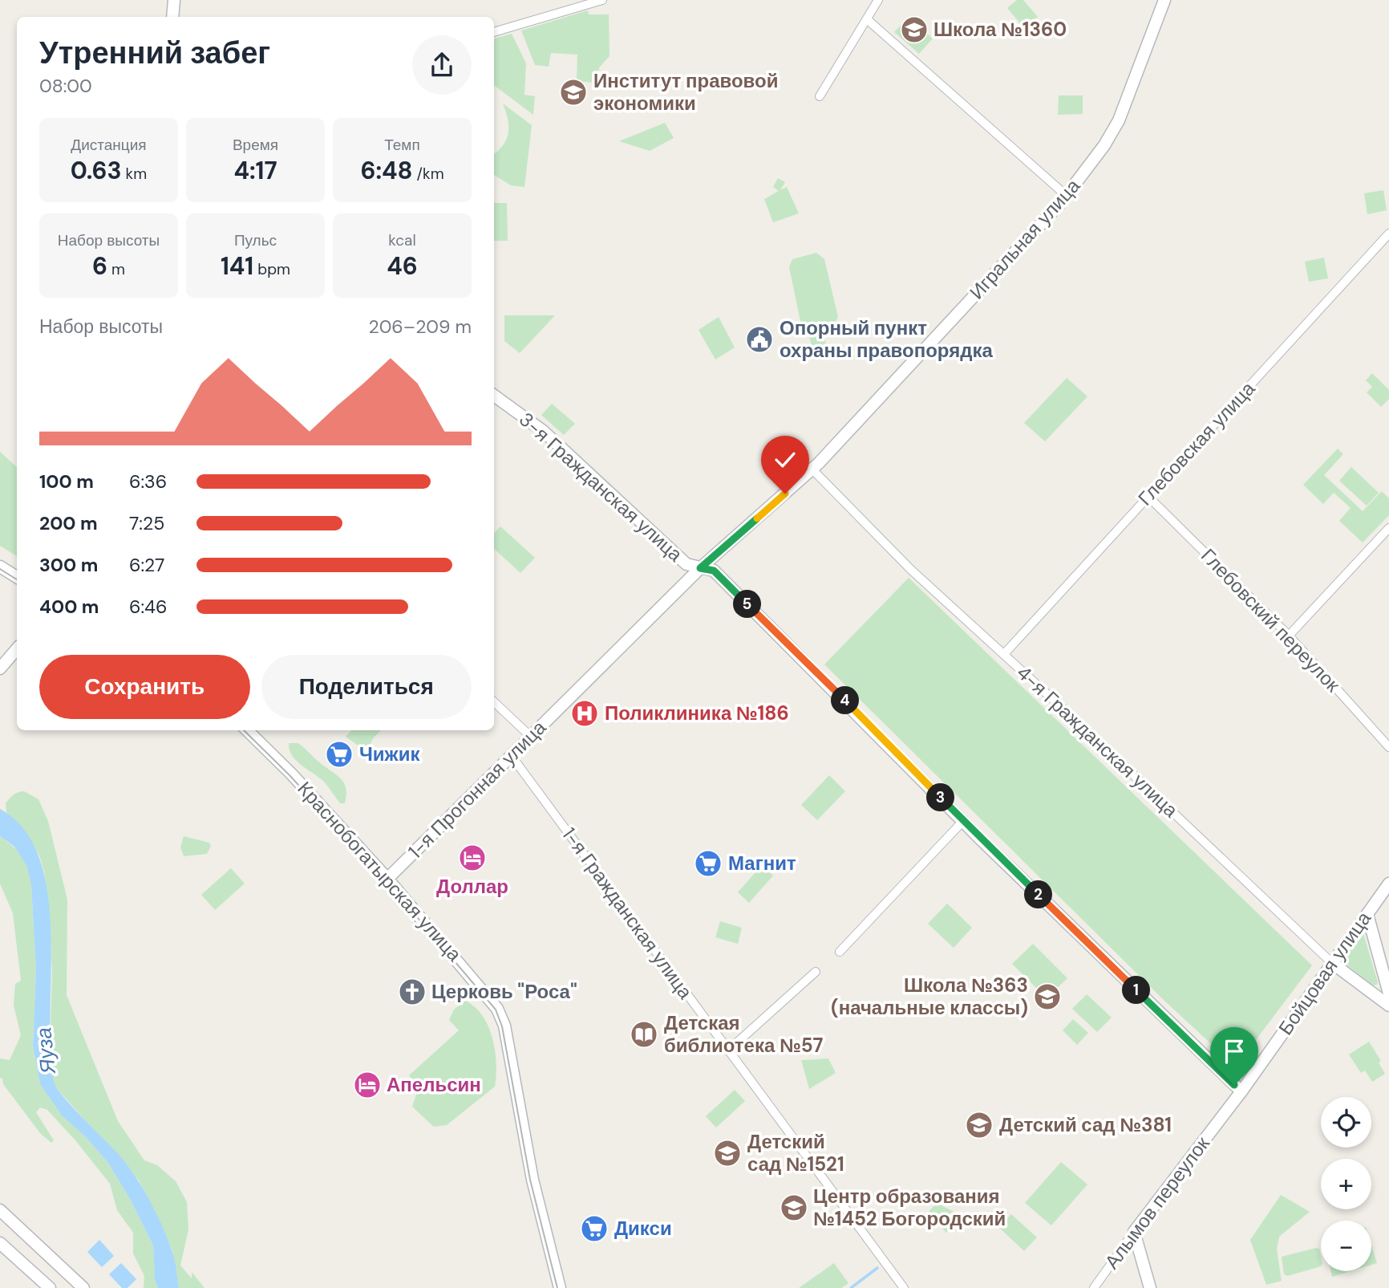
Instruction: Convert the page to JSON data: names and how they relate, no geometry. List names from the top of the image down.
{
  "streets": {
    "street": [
      "Игральная улица",
      "Глебовская улица",
      "3-я Гражданская улица",
      "Глебовский переулок",
      "4-я Гражданская улица",
      "1-я Прогонная улица",
      "Краснобогатырская улица",
      "1-я Гражданская улица",
      "Бойцовая улица",
      "Алымов переулок"
    ]
  },
  "crossings": [
    ["Игральная улица", "4-я Гражданская улица"],
    ["Игральная улица", "1-я Прогонная улица"],
    ["Глебовская улица", "Глебовский переулок"],
    ["Глебовская улица", "4-я Гражданская улица"],
    ["3-я Гражданская улица", "1-я Прогонная улица"],
    ["3-я Гражданская улица", "Бойцовая улица"],
    ["3-я Гражданская улица", "Алымов переулок"],
    ["4-я Гражданская улица", "1-я Прогонная улица"],
    ["4-я Гражданская улица", "Бойцовая улица"],
    ["1-я Прогонная улица", "Краснобогатырская улица"],
    ["1-я Прогонная улица", "1-я Гражданская улица"],
    ["Бойцовая улица", "Алымов переулок"]
  ],
  "water": ["Яуза"],
  "places": {
    "school or university": [
      "Школа №1360",
      "Институт правовой экономики",
      "Школа №363 (начальные классы)",
      "Детский сад №381",
      "Детский сад №1521",
      "Центр образования №1452 Богородский"
    ],
    "public building": ["Опорный пункт охраны правопорядка"],
    "hospital": ["Поликлиника №186"],
    "supermarket": ["Чижик", "Магнит", "Дикси"],
    "hotel": ["Доллар", "Апельсин"],
    "church": ["Церковь \"Роса\""],
    "library": ["Детская библиотека №57"]
  },
  "page": {
    "heading": ["Утренний забег", "08:00"],
    "stats": [
      ["Дистанция", "0.63 km"],
      ["Время", "4:17"],
      ["Темп", "6:48 /km"],
      ["Набор высоты", "6 m"],
      ["Пульс", "141 bpm"],
      ["kcal", "46"]
    ],
    "chart": ["Набор высоты", "206–209 m"],
    "list": [
      {
        "name": "100 m",
        "note": "6:36"
      },
      {
        "name": "200 m",
        "note": "7:25"
      },
      {
        "name": "300 m",
        "note": "6:27"
      },
      {
        "name": "400 m",
        "note": "6:46"
      }
    ],
    "pins": [
      "5",
      "4",
      "3",
      "2",
      "1"
    ],
    "buttons": ["Сохранить", "Поделиться"],
    "map_buttons": ["+", "−"]
  }
}
